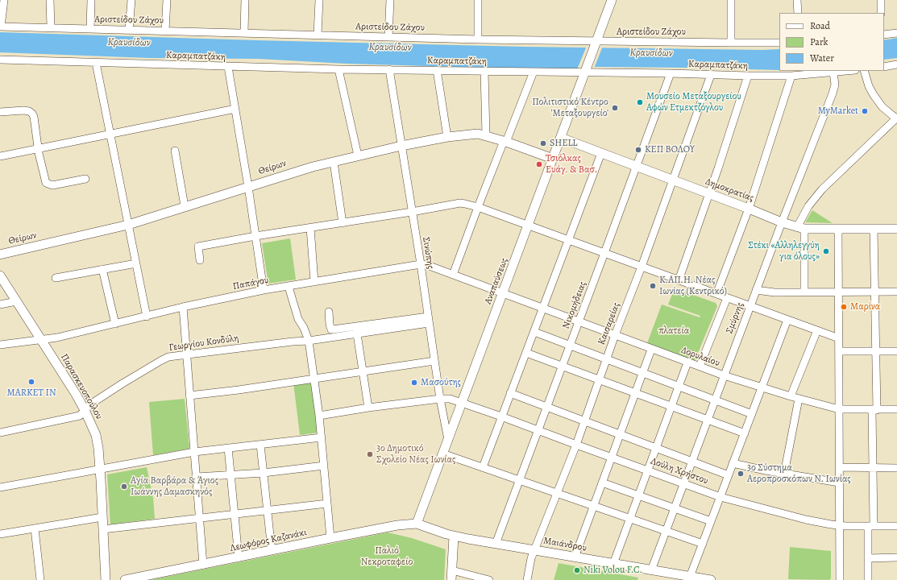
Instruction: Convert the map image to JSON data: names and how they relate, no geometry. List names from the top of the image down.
{
  "streets": {
    "street": [
      "Αριστείδου Ζάχου",
      "Καραμπατζάκη",
      "Θείρων",
      "Δημοκρατίας",
      "Σινώπης",
      "Αναπαύσεως",
      "Παπάγου",
      "Νικομήδειας",
      "Σμύρνης",
      "Καισαρείας",
      "Γεωργίου Κονδύλη",
      "Δορυλαίου",
      "Παρασκευοπούλου",
      "Λούλη Χρήστου",
      "Λεωφόρος Καζανάκι",
      "Μαιάνδρου"
    ]
  },
  "crossings": [
    ["Αριστείδου Ζάχου", "Αναπαύσεως"],
    ["Καραμπατζάκη", "Σινώπης"],
    ["Καραμπατζάκη", "Αναπαύσεως"],
    ["Καραμπατζάκη", "Νικομήδειας"],
    ["Καραμπατζάκη", "Σμύρνης"],
    ["Καραμπατζάκη", "Καισαρείας"],
    ["Θείρων", "Σινώπης"],
    ["Θείρων", "Αναπαύσεως"],
    ["Δημοκρατίας", "Αναπαύσεως"],
    ["Δημοκρατίας", "Νικομήδειας"],
    ["Δημοκρατίας", "Σμύρνης"],
    ["Δημοκρατίας", "Καισαρείας"],
    ["Σινώπης", "Αναπαύσεως"],
    ["Σινώπης", "Παπάγου"],
    ["Σινώπης", "Γεωργίου Κονδύλη"],
    ["Σινώπης", "Λούλη Χρήστου"],
    ["Αναπαύσεως", "Παπάγου"],
    ["Αναπαύσεως", "Δορυλαίου"],
    ["Αναπαύσεως", "Λούλη Χρήστου"],
    ["Αναπαύσεως", "Λεωφόρος Καζανάκι"],
    ["Αναπαύσεως", "Μαιάνδρου"],
    ["Παπάγου", "Δορυλαίου"],
    ["Παπάγου", "Παρασκευοπούλου"],
    ["Νικομήδειας", "Δορυλαίου"],
    ["Νικομήδειας", "Λούλη Χρήστου"],
    ["Νικομήδειας", "Μαιάνδρου"],
    ["Σμύρνης", "Δορυλαίου"],
    ["Σμύρνης", "Λούλη Χρήστου"],
    ["Σμύρνης", "Μαιάνδρου"],
    ["Καισαρείας", "Δορυλαίου"],
    ["Καισαρείας", "Λούλη Χρήστου"],
    ["Καισαρείας", "Μαιάνδρου"],
    ["Γεωργίου Κονδύλη", "Παρασκευοπούλου"],
    ["Λεωφόρος Καζανάκι", "Μαιάνδρου"]
  ],
  "water": ["Κραυσίδων"],
  "parks": ["πλατεία", "Παλιό Νεκροταφείο"],
  "places": [
    "Μουσείο Μεταξουργείου Αφών Ετμεκτζόγλου",
    "Πολιτιστικό Κέντρο 'Μεταξουργείο'",
    "MyMarket",
    "SHELL",
    "ΚΕΠ ΒΟΛΟΥ",
    "Τσιόλκας Ευάγ. & Βασ.",
    "Στέκι «Αλληλεγγύη για όλους»",
    "Κ.ΑΠ.Η. Νέας Ιωνίας (Κεντρικό)",
    "Μαρίνα",
    "MARKET IN",
    "Μασούτης",
    "3ο Δημοτικό Σχολείο Νέας Ιωνίας",
    "3ο Σύστημα Αεροπροσκόπων Ν. Ιωνίας",
    "Αγία Βαρβάρα & Άγιος Ιωάννης Δαμασκηνός",
    "Niki Volou F.C."
  ],
  "legend": ["Road", "Park", "Water"]
}
